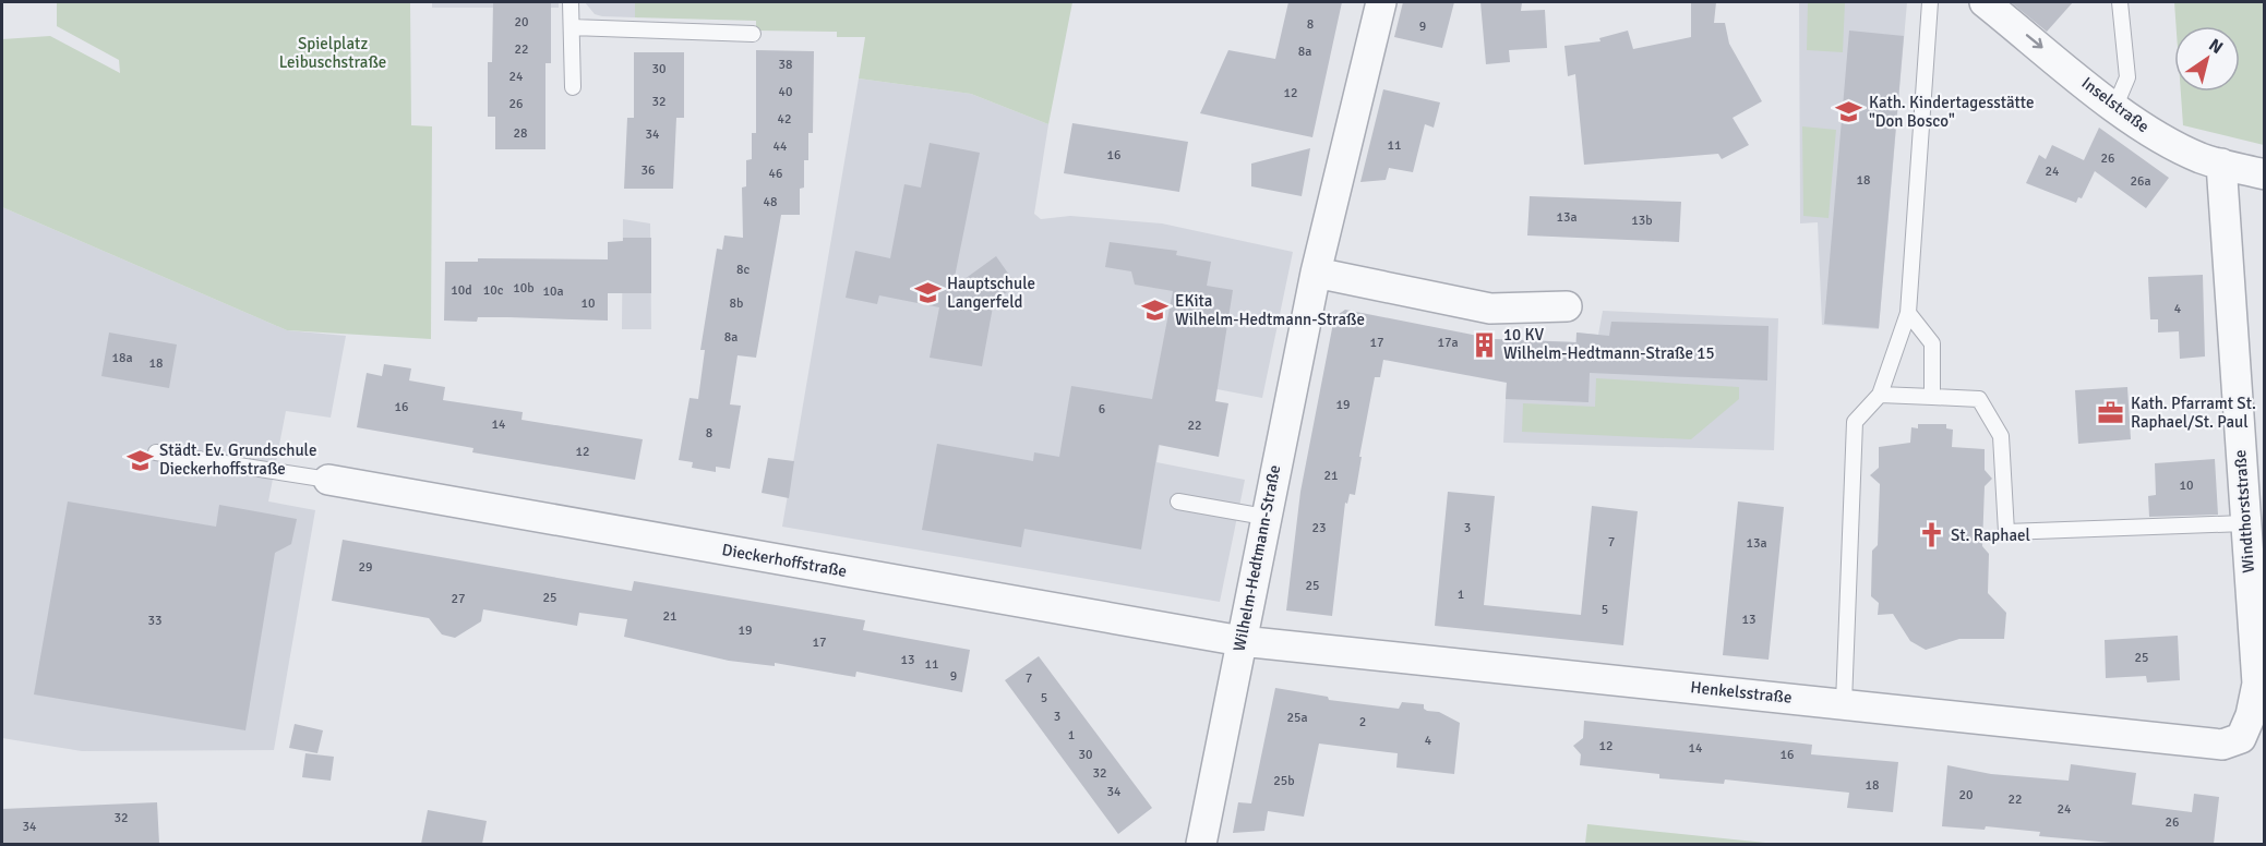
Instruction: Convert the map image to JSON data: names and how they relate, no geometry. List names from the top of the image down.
{
  "streets": {
    "street": [
      "Inselstraße",
      "Windthorststraße",
      "Wilhelm-Hedtmann-Straße",
      "Dieckerhoffstraße",
      "Henkelsstraße"
    ]
  },
  "crossings": [
    ["Inselstraße", "Windthorststraße"],
    ["Windthorststraße", "Henkelsstraße"],
    ["Wilhelm-Hedtmann-Straße", "Dieckerhoffstraße"],
    ["Wilhelm-Hedtmann-Straße", "Henkelsstraße"],
    ["Dieckerhoffstraße", "Henkelsstraße"]
  ],
  "one_way": ["Inselstraße"],
  "parks": ["Spielplatz Leibuschstraße"],
  "places": {
    "school or university": [
      "Kath. Kindertagesstätte \"Don Bosco\"",
      "Hauptschule Langerfeld",
      "EKita Wilhelm-Hedtmann-Straße",
      "Städt. Ev. Grundschule Dieckerhoffstraße"
    ],
    "building": ["10 KV Wilhelm-Hedtmann-Straße 15"],
    "office": ["Kath. Pfarramt St. Raphael/St. Paul"],
    "church": ["St. Raphael"]
  },
  "house_numbers": [
    "20",
    "8",
    "9",
    "22",
    "8a",
    "38",
    "30",
    "24",
    "40",
    "12",
    "32",
    "26",
    "42",
    "28",
    "34",
    "11",
    "44",
    "16",
    "26",
    "36",
    "24",
    "46",
    "18",
    "26a",
    "48",
    "13a",
    "13b",
    "8c",
    "10b",
    "10d",
    "10c",
    "10a",
    "10",
    "8b",
    "4",
    "8a",
    "17",
    "17a",
    "18a",
    "18",
    "19",
    "16",
    "6",
    "14",
    "22",
    "8",
    "12",
    "21",
    "10",
    "23",
    "3",
    "7",
    "13a",
    "29",
    "25",
    "1",
    "25",
    "27",
    "5",
    "21",
    "13",
    "33",
    "19",
    "17",
    "25",
    "13",
    "11",
    "9",
    "7",
    "5",
    "3",
    "25a",
    "2",
    "1",
    "4",
    "12",
    "14",
    "30",
    "16",
    "32",
    "25b",
    "18",
    "34",
    "20",
    "22",
    "24",
    "32",
    "26",
    "34"
  ],
  "north": "top right"
}
